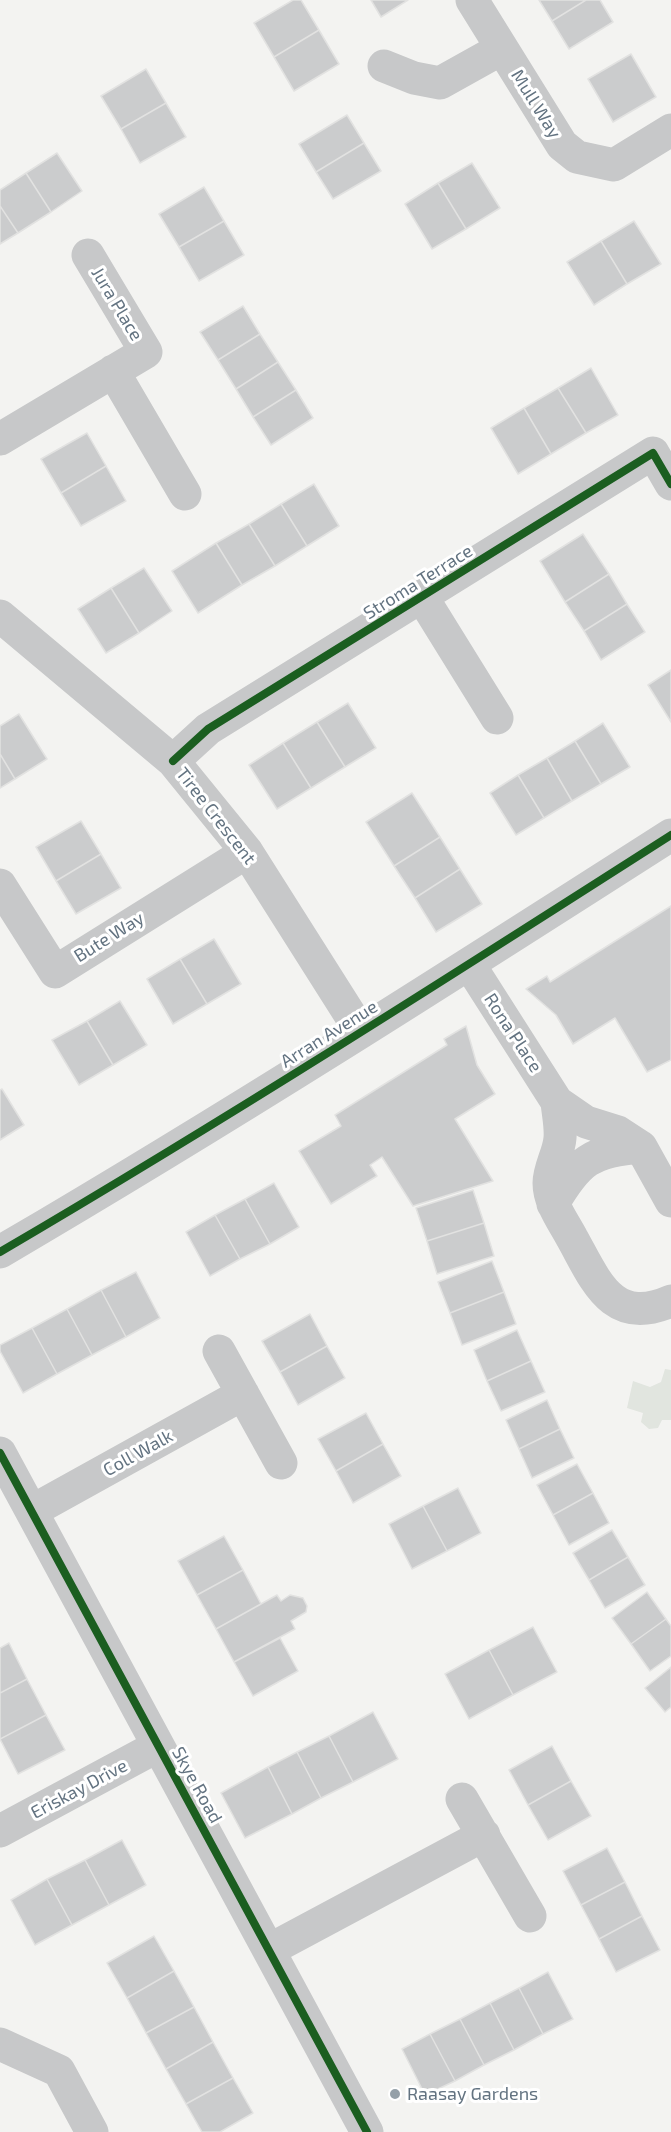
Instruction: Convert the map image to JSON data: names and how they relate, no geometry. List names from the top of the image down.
{
  "streets": {
    "street": [
      "Mull Way",
      "Jura Place",
      "Stroma Terrace",
      "Tiree Crescent",
      "Bute Way",
      "Rona Place",
      "Arran Avenue",
      "Coll Walk",
      "Skye Road",
      "Eriskay Drive"
    ]
  },
  "crossings": [
    ["Stroma Terrace", "Tiree Crescent"],
    ["Tiree Crescent", "Bute Way"],
    ["Tiree Crescent", "Arran Avenue"],
    ["Rona Place", "Arran Avenue"],
    ["Coll Walk", "Skye Road"],
    ["Skye Road", "Eriskay Drive"]
  ],
  "places": ["Raasay Gardens"]
}
